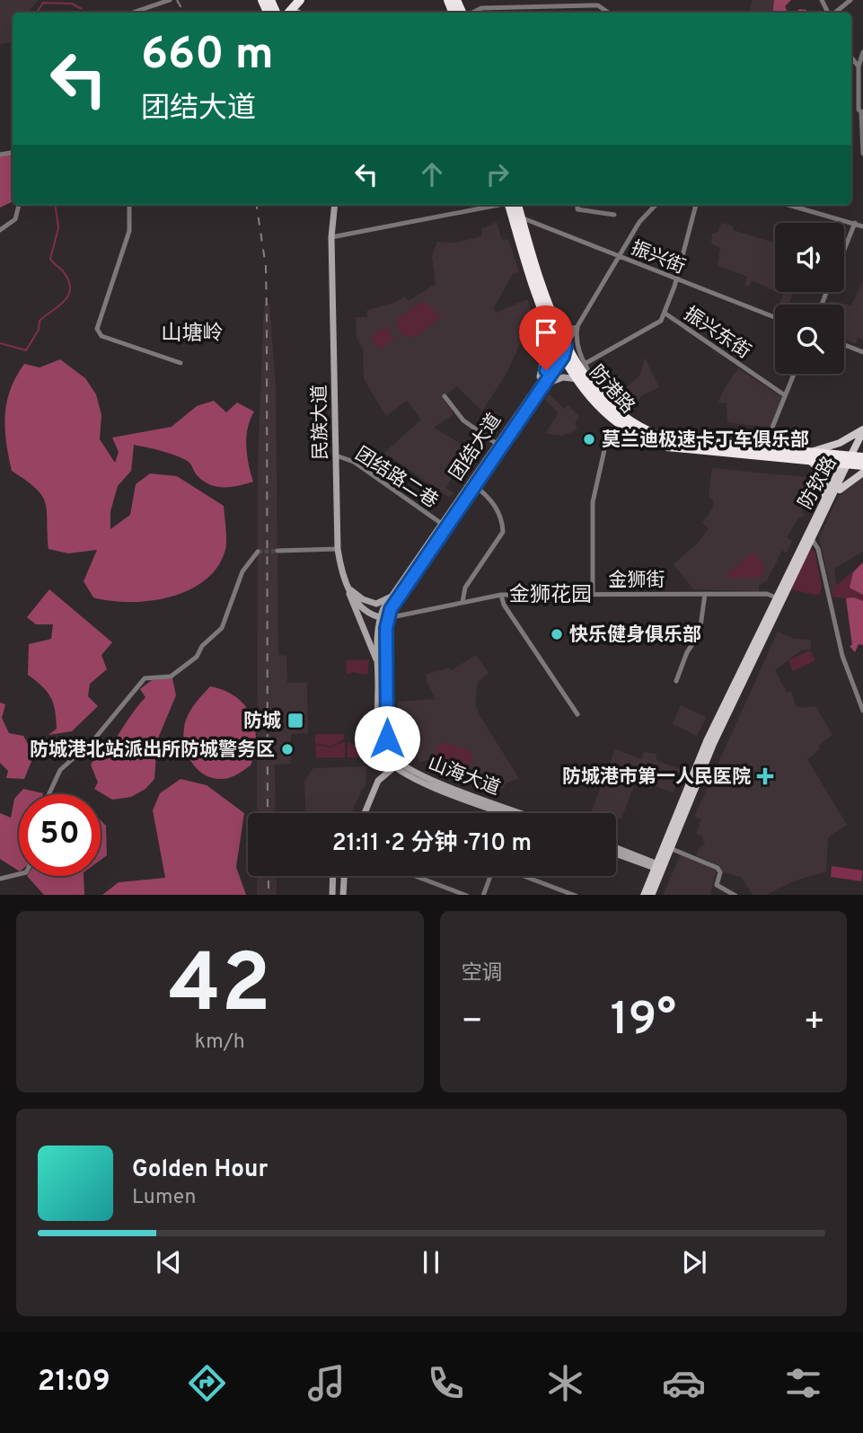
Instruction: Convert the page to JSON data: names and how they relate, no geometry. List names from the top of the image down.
{
  "streets": {
    "highway": ["防港路"],
    "main road": [
      "民族大道",
      "团结大道",
      "防钦路",
      "山海大道"
    ],
    "street": [
      "振兴街",
      "振兴东街",
      "团结路二巷",
      "金狮街"
    ]
  },
  "crossings": [
    ["振兴街", "防港路"],
    ["防港路", "团结大道"],
    ["防港路", "防钦路"],
    ["民族大道", "团结大道"],
    ["民族大道", "团结路二巷"],
    ["民族大道", "金狮街"],
    ["团结大道", "团结路二巷"],
    ["团结大道", "金狮街"],
    ["团结大道", "山海大道"],
    ["防钦路", "金狮街"]
  ],
  "districts": ["山塘岭", "金狮花园"],
  "places": {
    "other": ["莫兰迪极速卡丁车俱乐部", "快乐健身俱乐部", "防城港北站派出所防城警务区"],
    "transit": ["防城"],
    "health": ["防城港市第一人民医院"]
  },
  "page": {
    "turn": ["660 m", "团结大道"],
    "limit": "50",
    "trip": "21:11 · 2 分钟 · 710 m",
    "tile": [
      ["42", "km/h"],
      "空调"
    ],
    "heat": ["−", "19°", "+"],
    "song": ["Golden Hour", "Lumen"],
    "tabs": "21:09"
  }
}
